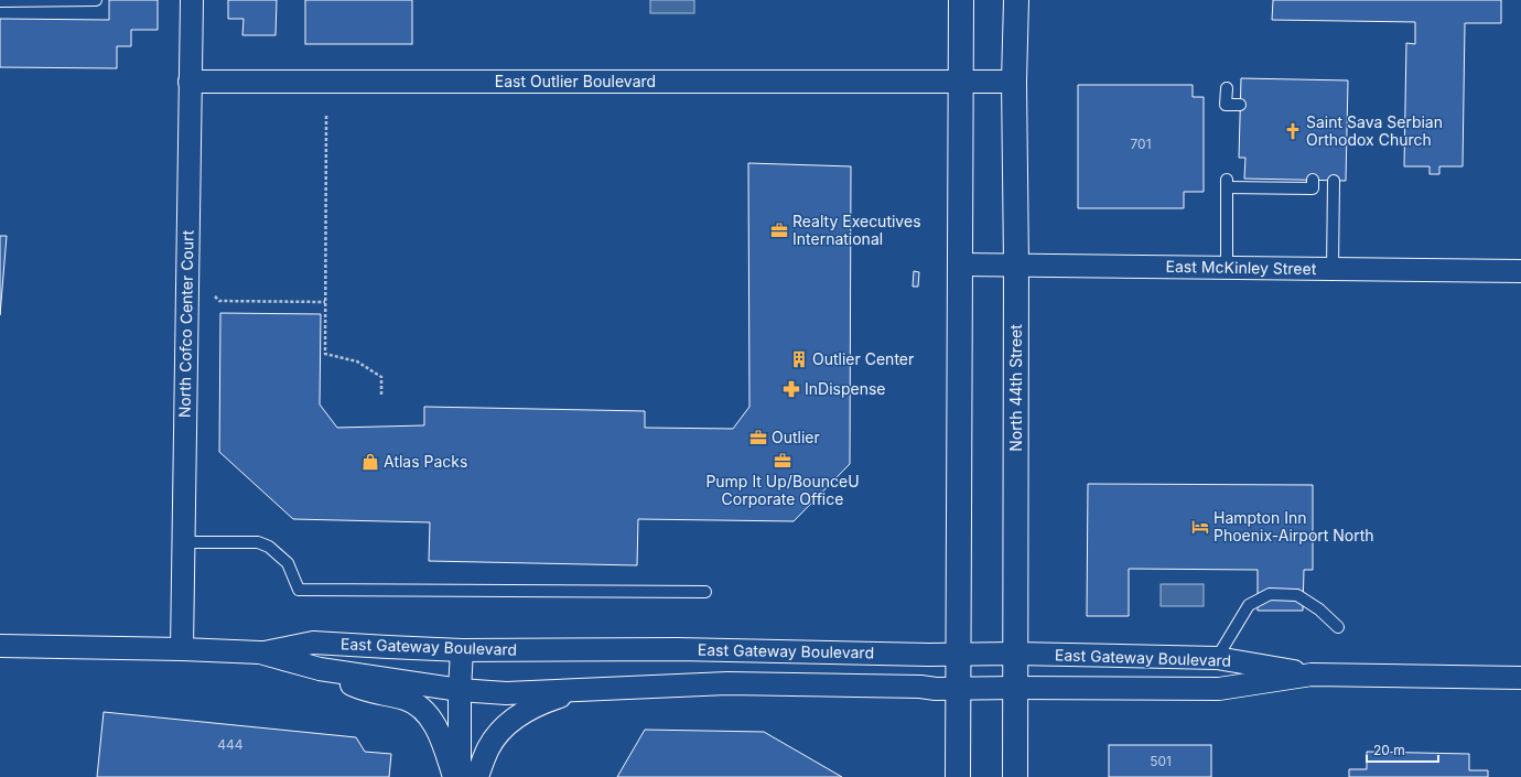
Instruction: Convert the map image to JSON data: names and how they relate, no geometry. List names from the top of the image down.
{
  "streets": {
    "main road": ["North 44th Street"],
    "street": [
      "East Outlier Boulevard",
      "East McKinley Street",
      "North Cofco Center Court",
      "East Gateway Boulevard"
    ]
  },
  "crossings": [
    ["East Outlier Boulevard", "North Cofco Center Court"],
    ["East McKinley Street", "North 44th Street"],
    ["North Cofco Center Court", "East Gateway Boulevard"],
    ["North 44th Street", "East Gateway Boulevard"]
  ],
  "places": {
    "church": ["Saint Sava Serbian Orthodox Church"],
    "office": ["Realty Executives International", "Outlier", "Pump It Up/BounceU Corporate Office"],
    "building": ["Outlier Center"],
    "pharmacy": ["InDispense"],
    "shop": ["Atlas Packs"],
    "hotel": ["Hampton Inn Phoenix-Airport North"]
  },
  "house_numbers": ["701", "444", "501"],
  "scale_bar": "20 m"
}
